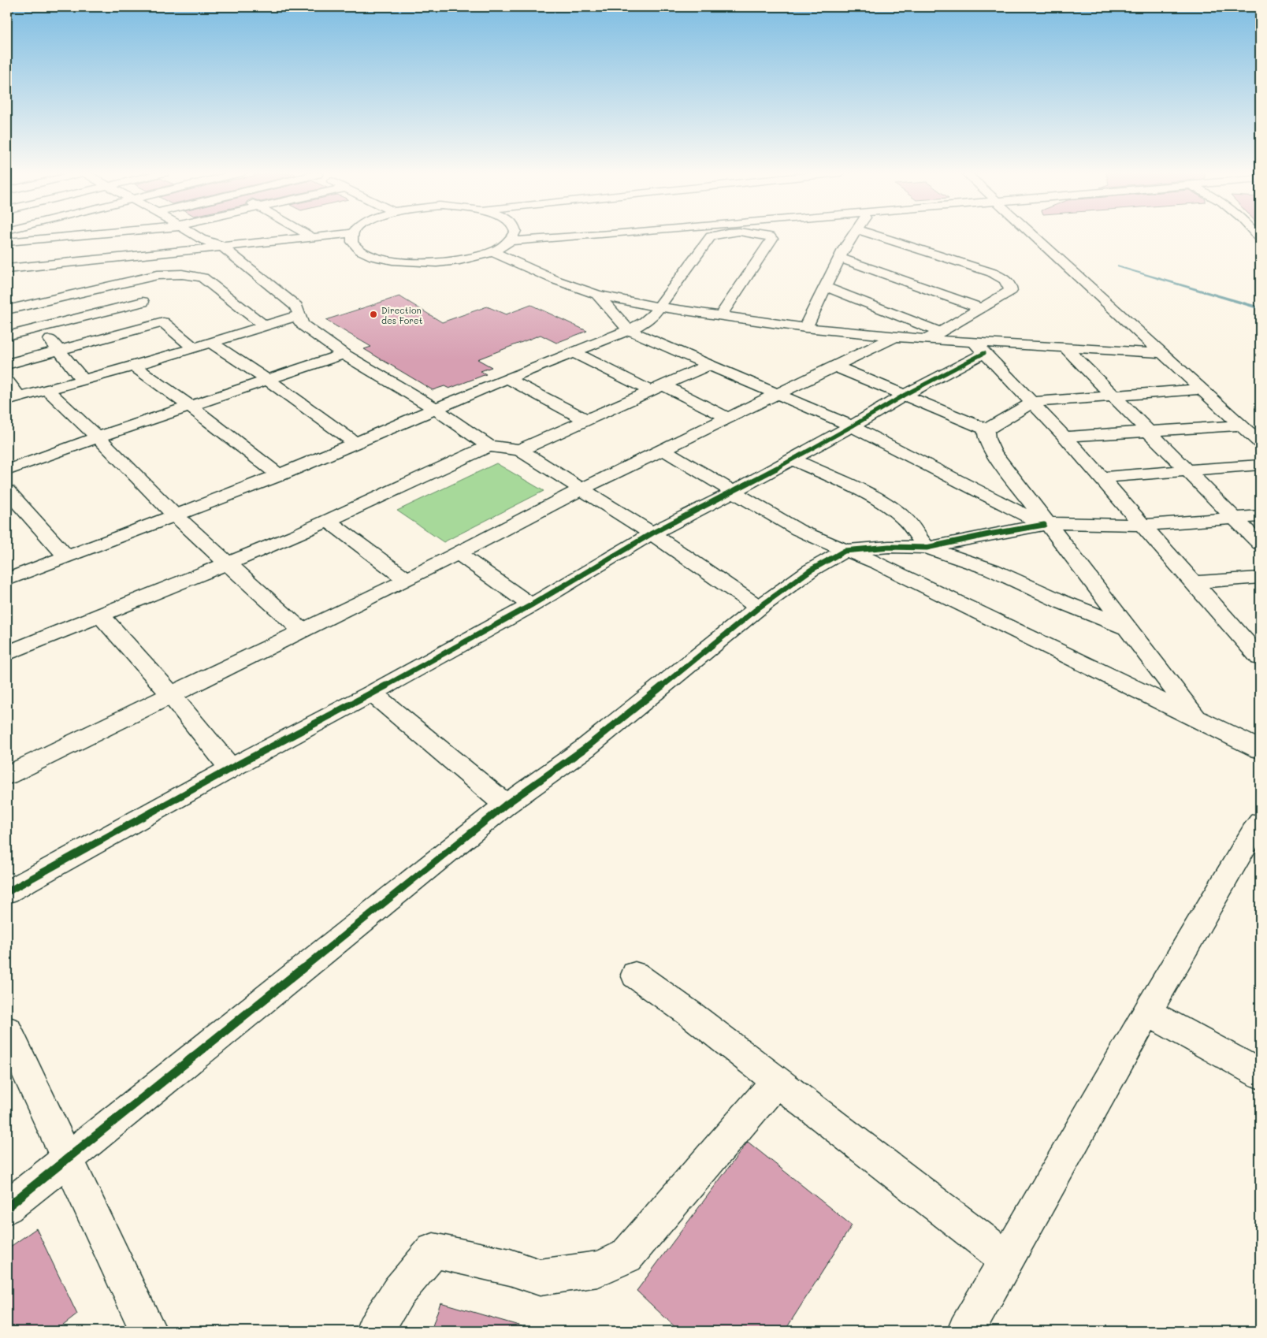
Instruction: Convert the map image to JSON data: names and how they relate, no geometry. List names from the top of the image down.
{
  "places": ["Direction des Foret"]
}
